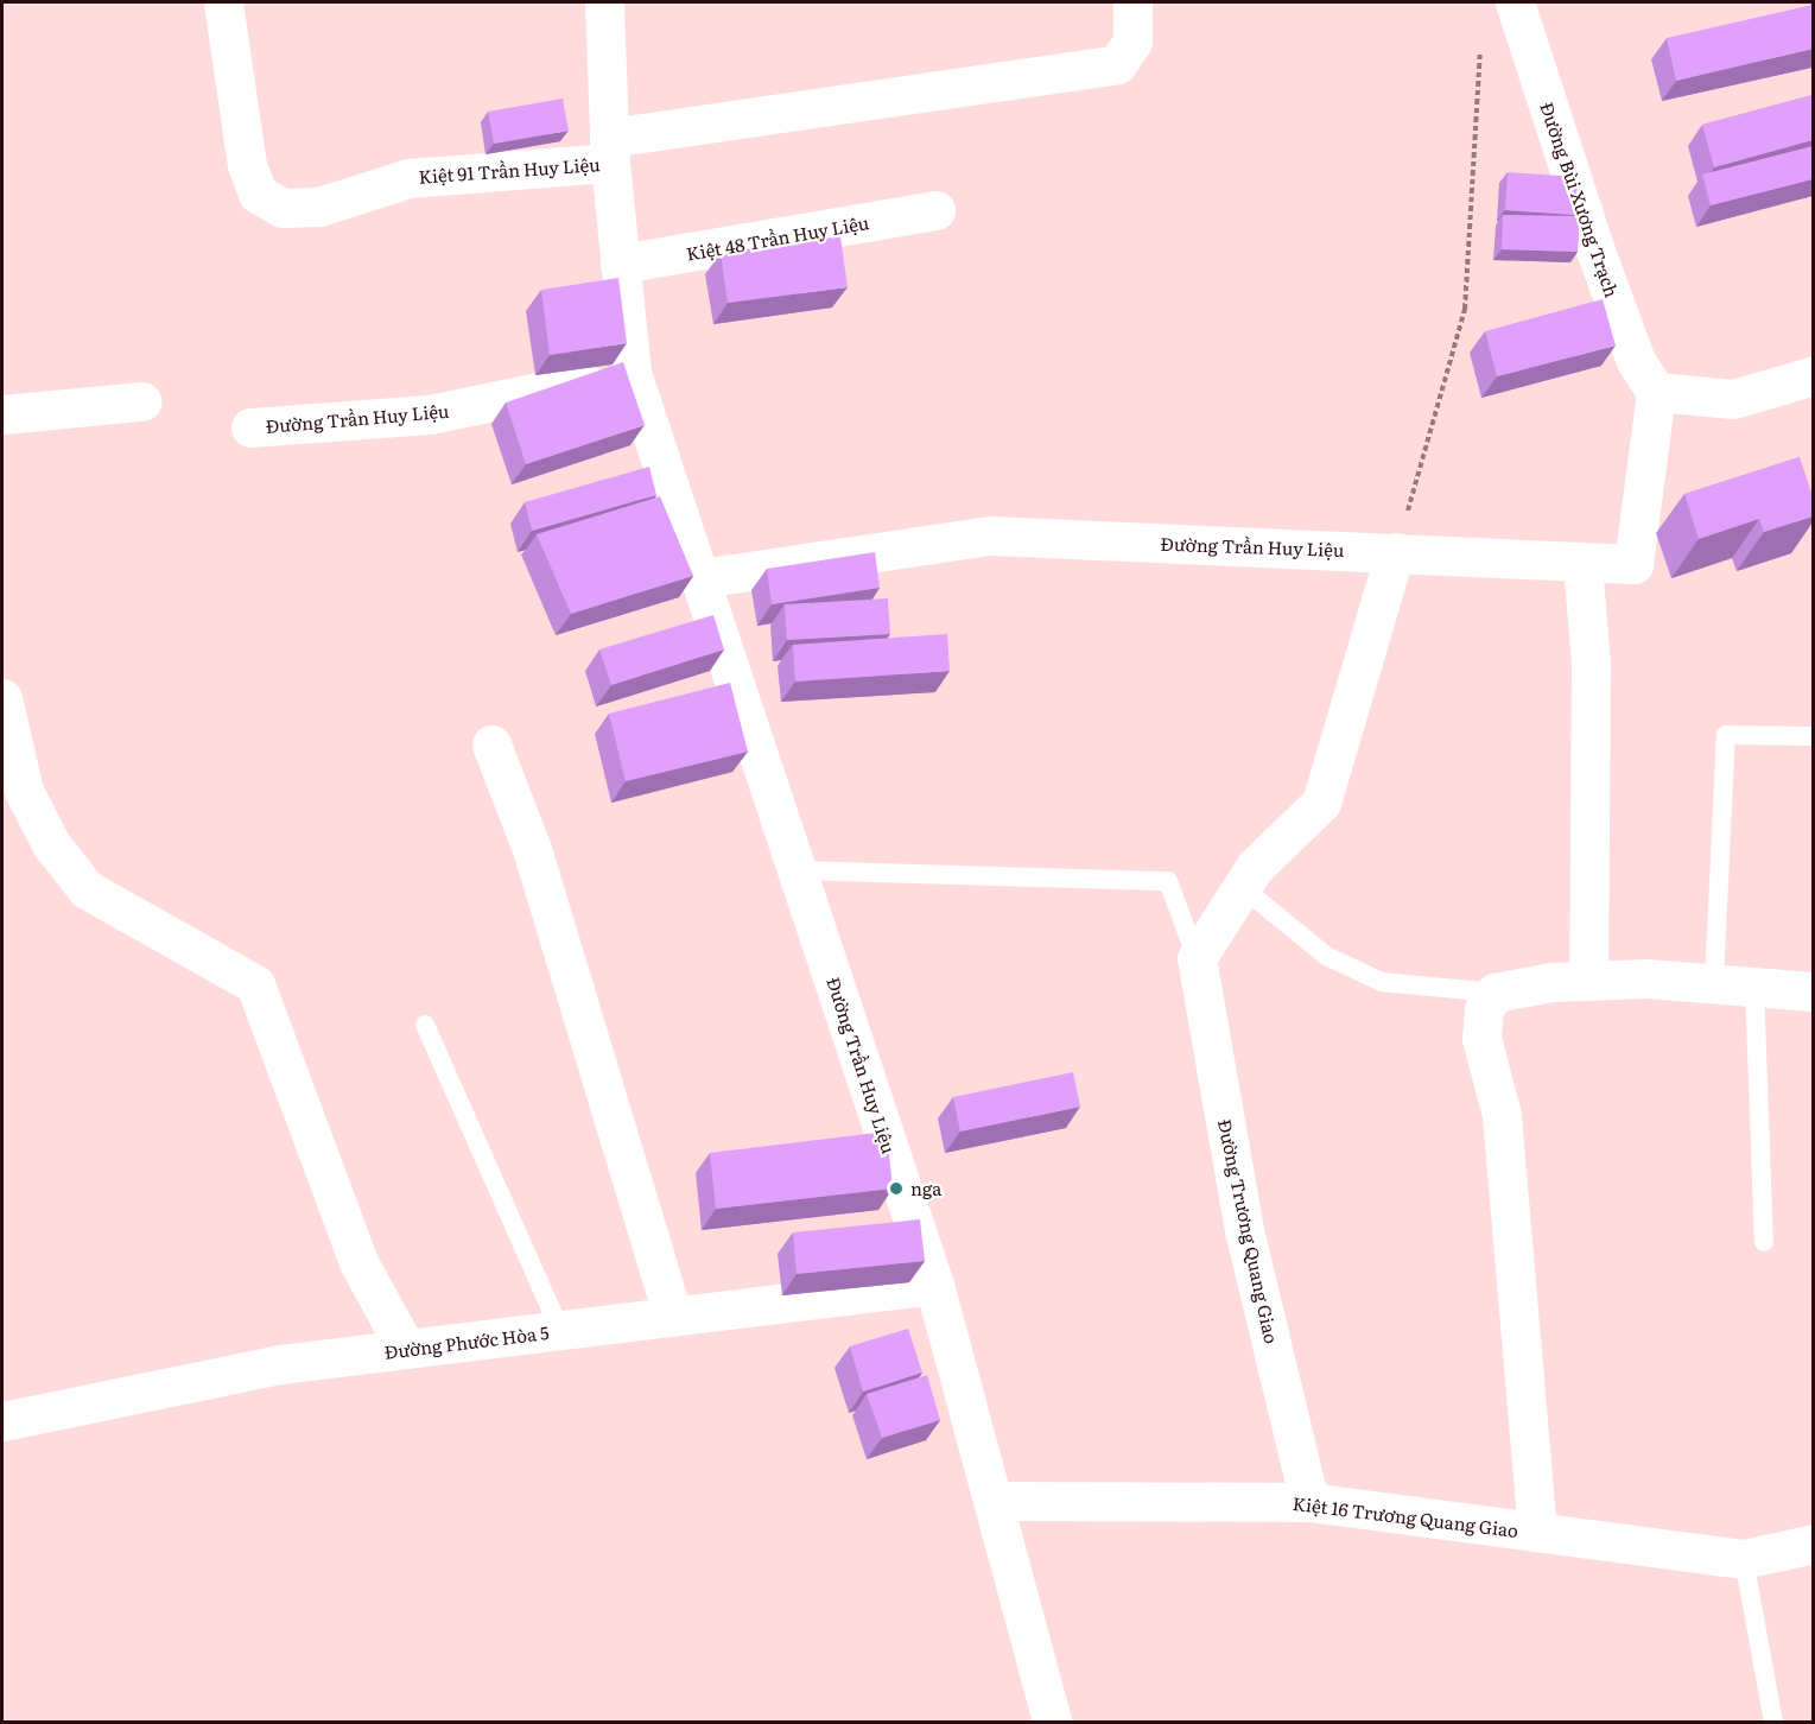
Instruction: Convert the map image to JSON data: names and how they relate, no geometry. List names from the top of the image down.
{
  "streets": {
    "street": [
      "Kiệt 91 Trần Huy Liệu",
      "Đường Bùi Xương Trạch",
      "Kiệt 48 Trần Huy Liệu",
      "Đường Trần Huy Liệu",
      "Đường Trương Quang Giao",
      "Đường Phước Hòa 5",
      "Kiệt 16 Trương Quang Giao"
    ]
  },
  "crossings": [
    ["Kiệt 91 Trần Huy Liệu", "Đường Trần Huy Liệu"],
    ["Đường Bùi Xương Trạch", "Đường Trần Huy Liệu"],
    ["Kiệt 48 Trần Huy Liệu", "Đường Trần Huy Liệu"],
    ["Đường Trần Huy Liệu", "Đường Phước Hòa 5"],
    ["Đường Trần Huy Liệu", "Kiệt 16 Trương Quang Giao"],
    ["Đường Trương Quang Giao", "Kiệt 16 Trương Quang Giao"]
  ],
  "places": ["nga"]
}
